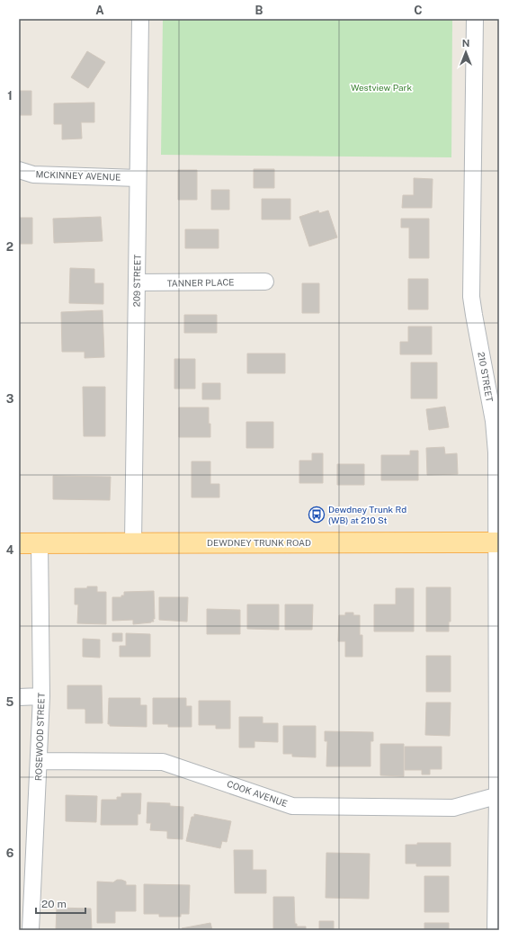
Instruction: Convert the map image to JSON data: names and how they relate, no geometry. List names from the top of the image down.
{
  "streets": {
    "main road": ["DEWDNEY TRUNK ROAD"],
    "street": [
      "MCKINNEY AVENUE",
      "209 STREET",
      "TANNER PLACE",
      "210 STREET",
      "ROSEWOOD STREET",
      "COOK AVENUE"
    ]
  },
  "crossings": [
    ["MCKINNEY AVENUE", "209 STREET"],
    ["209 STREET", "TANNER PLACE"],
    ["209 STREET", "DEWDNEY TRUNK ROAD"],
    ["210 STREET", "DEWDNEY TRUNK ROAD"],
    ["210 STREET", "COOK AVENUE"],
    ["DEWDNEY TRUNK ROAD", "ROSEWOOD STREET"],
    ["ROSEWOOD STREET", "COOK AVENUE"]
  ],
  "parks": ["Westview Park"],
  "places": {
    "bus stop": ["Dewdney Trunk Rd (WB) at 210 St"]
  },
  "scale_bar": "20 m",
  "north": "top",
  "grid": {
    "columns": ["A", "B", "C"],
    "rows": [
      "1",
      "2",
      "3",
      "4",
      "5",
      "6"
    ]
  }
}
